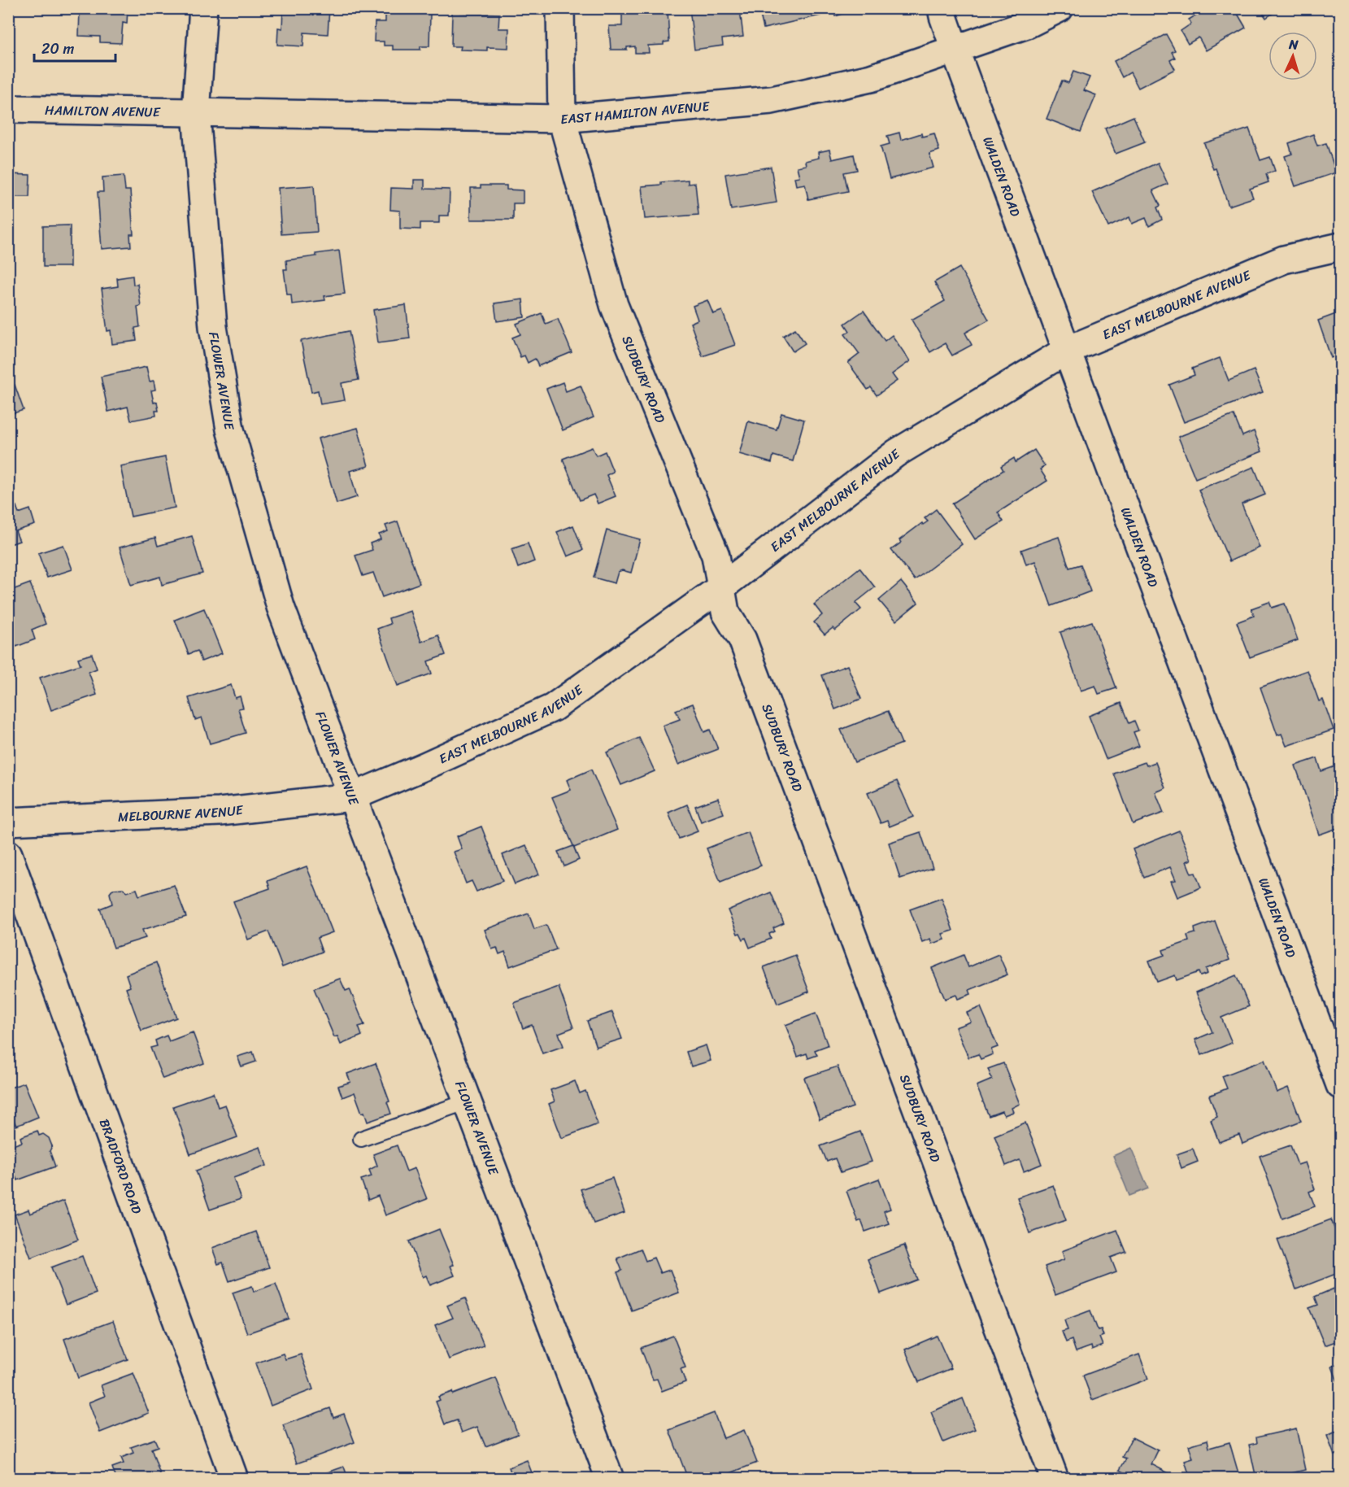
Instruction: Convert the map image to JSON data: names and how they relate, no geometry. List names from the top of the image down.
{
  "streets": {
    "street": [
      "HAMILTON AVENUE",
      "EAST HAMILTON AVENUE",
      "WALDEN ROAD",
      "EAST MELBOURNE AVENUE",
      "SUDBURY ROAD",
      "FLOWER AVENUE",
      "MELBOURNE AVENUE",
      "BRADFORD ROAD"
    ]
  },
  "crossings": [
    ["HAMILTON AVENUE", "EAST HAMILTON AVENUE"],
    ["HAMILTON AVENUE", "FLOWER AVENUE"],
    ["EAST HAMILTON AVENUE", "WALDEN ROAD"],
    ["EAST HAMILTON AVENUE", "SUDBURY ROAD"],
    ["EAST HAMILTON AVENUE", "FLOWER AVENUE"],
    ["WALDEN ROAD", "EAST MELBOURNE AVENUE"],
    ["EAST MELBOURNE AVENUE", "SUDBURY ROAD"],
    ["EAST MELBOURNE AVENUE", "FLOWER AVENUE"],
    ["EAST MELBOURNE AVENUE", "MELBOURNE AVENUE"],
    ["FLOWER AVENUE", "MELBOURNE AVENUE"]
  ],
  "scale_bar": "20 m",
  "north": "top"
}
